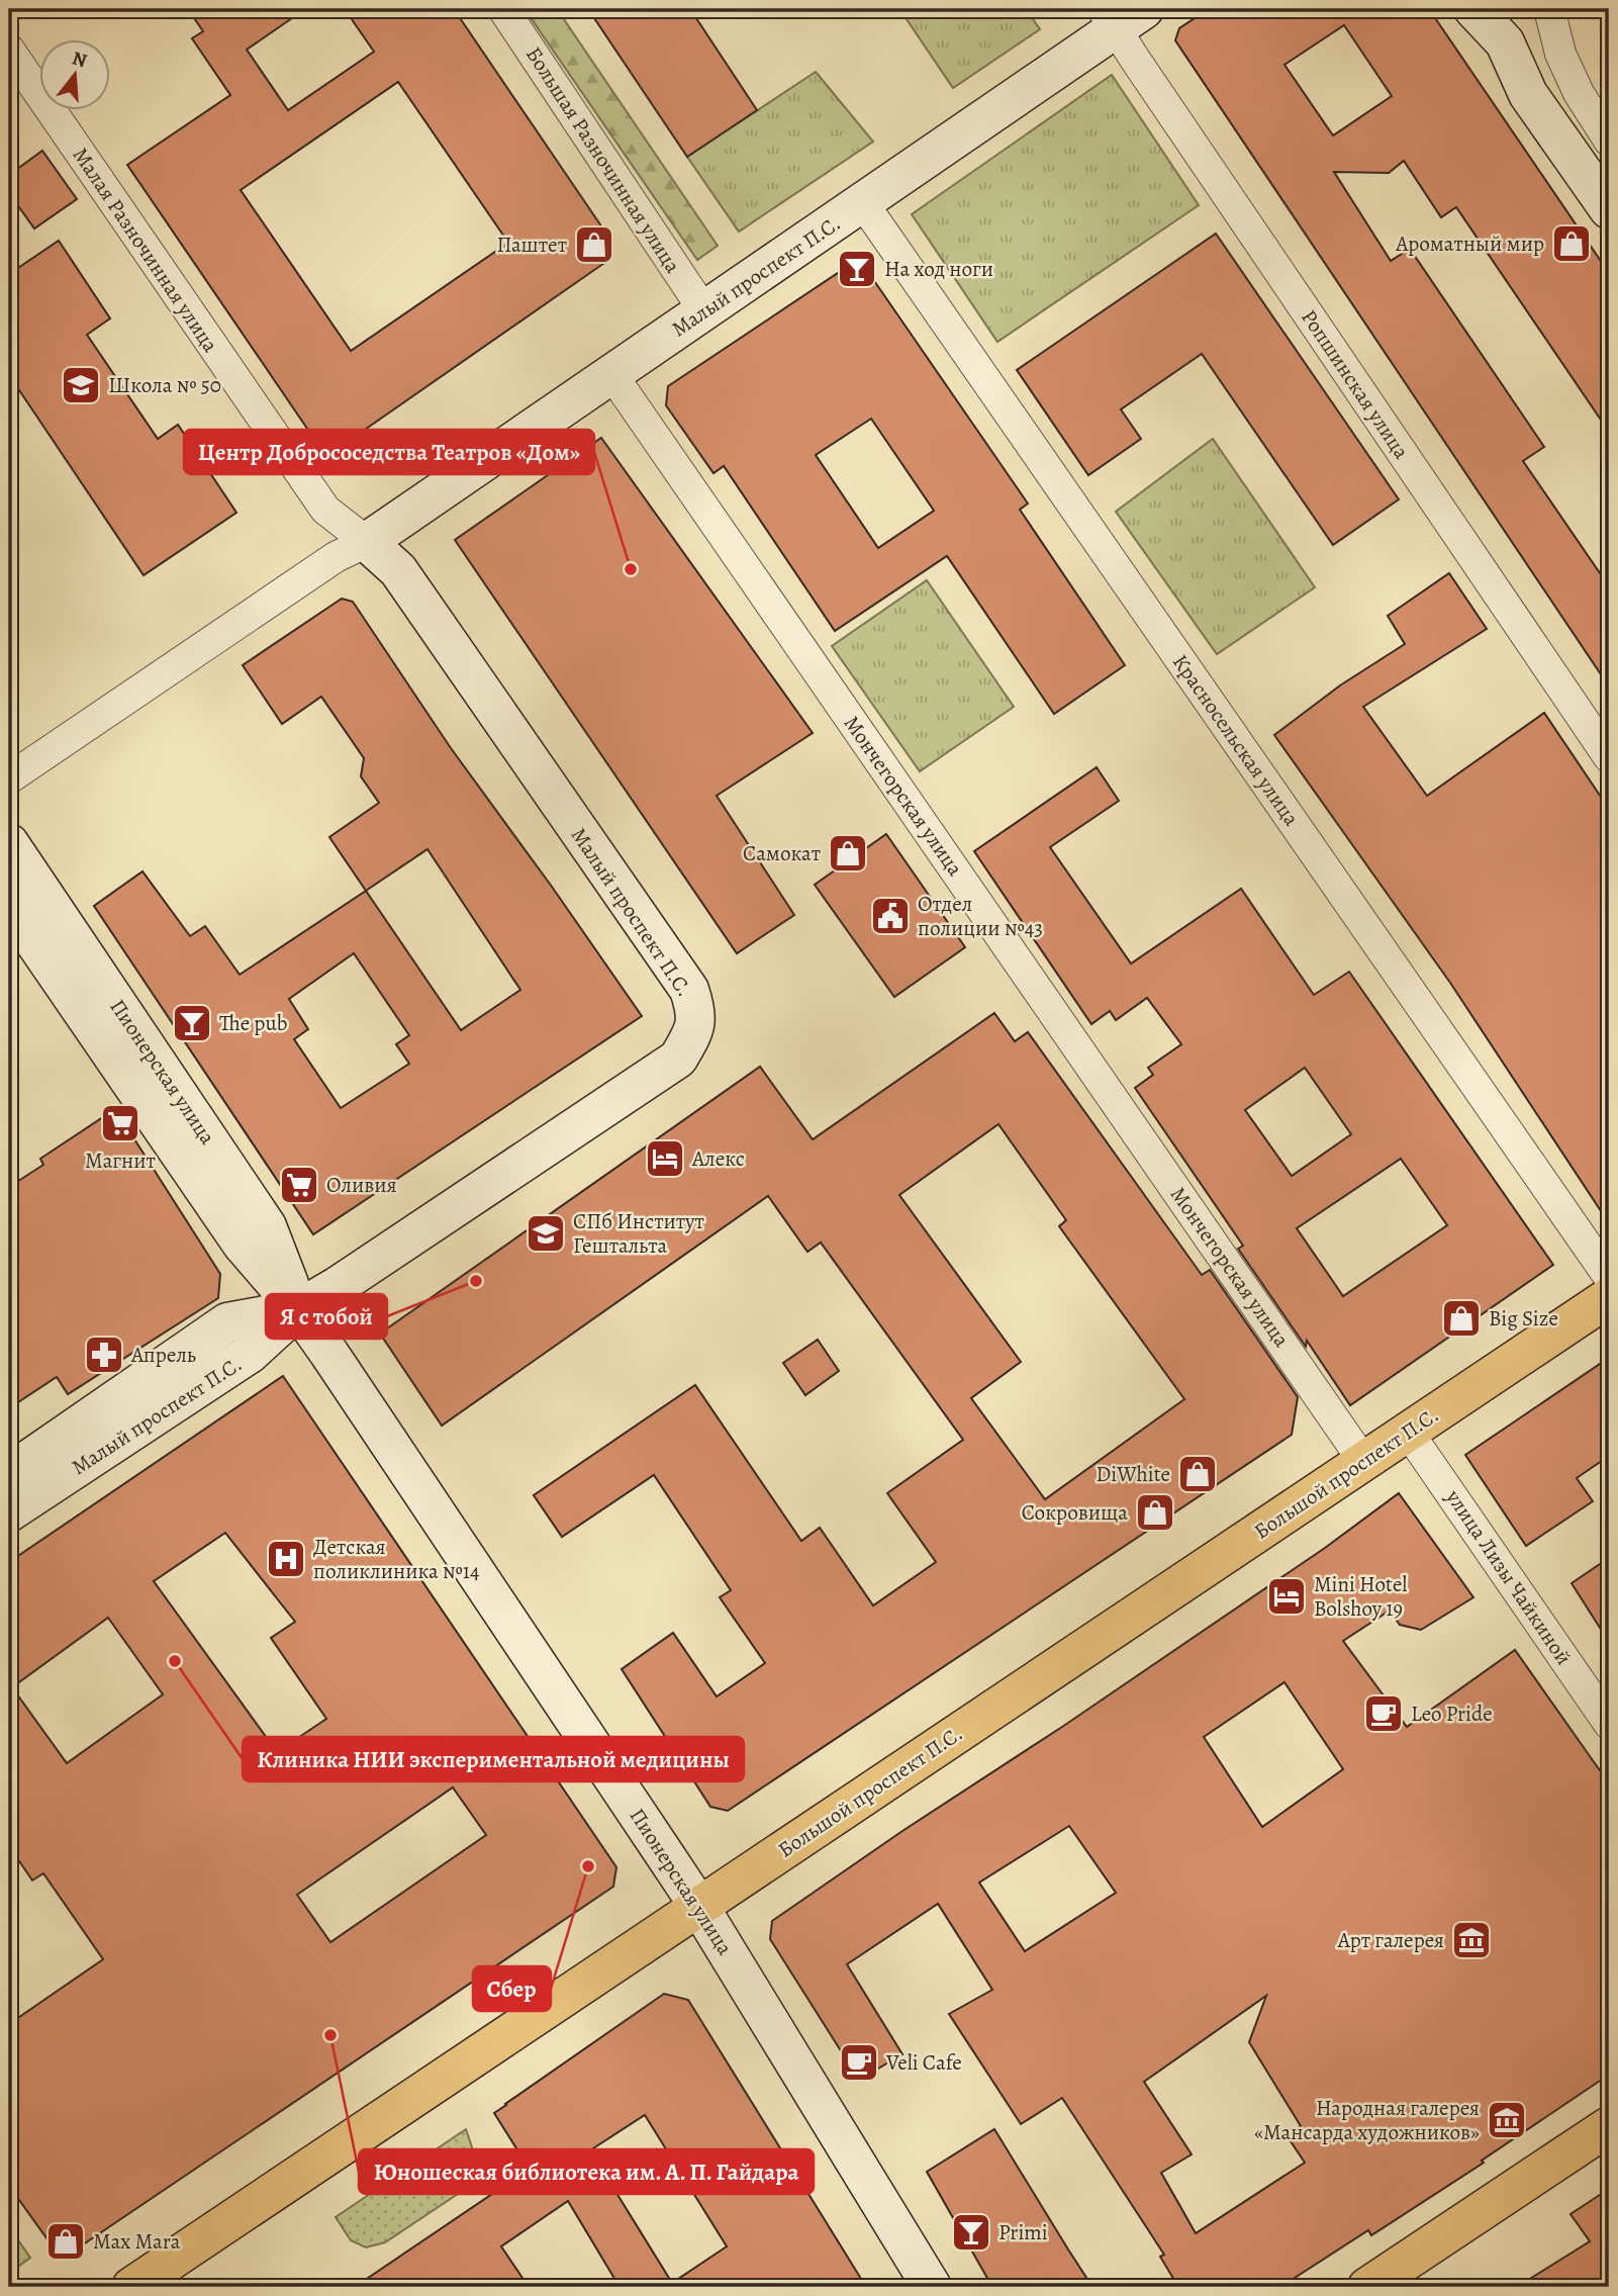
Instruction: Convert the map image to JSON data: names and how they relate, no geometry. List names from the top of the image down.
{
  "streets": {
    "main road": ["Большой проспект П.С."],
    "street": [
      "Большая Разночинная улица",
      "Малая Разночинная улица",
      "Малый проспект П.С.",
      "Ропшинская улица",
      "Красносельская улица",
      "Мончегорская улица",
      "Пионерская улица",
      "улица Лизы Чайкиной"
    ]
  },
  "crossings": [
    ["Большая Разночинная улица", "Малый проспект П.С."],
    ["Малая Разночинная улица", "Малый проспект П.С."],
    ["Малый проспект П.С.", "Ропшинская улица"],
    ["Малый проспект П.С.", "Красносельская улица"],
    ["Малый проспект П.С.", "Мончегорская улица"],
    ["Малый проспект П.С.", "Пионерская улица"],
    ["Мончегорская улица", "Большой проспект П.С."],
    ["Пионерская улица", "Большой проспект П.С."],
    ["Большой проспект П.С.", "улица Лизы Чайкиной"]
  ],
  "places": {
    "shop": [
      "Ароматный мир",
      "Паштет",
      "Самокат",
      "Big Size",
      "DiWhite",
      "Сокровища",
      "Max Mara"
    ],
    "bar": ["На ход ноги", "The pub", "Primi"],
    "school or university": ["Школа № 50", "СПб Институт Гештальта"],
    "other": [
      "Центр Добрососедства Театров «Дом»",
      "Я с тобой",
      "Клиника НИИ экспериментальной медицины",
      "Сбер",
      "Юношеская библиотека им. А. П. Гайдара"
    ],
    "public building": ["Отдел полиции №43"],
    "supermarket": ["Магнит", "Оливия"],
    "hotel": ["Алекс", "Mini Hotel Bolshoy 19"],
    "pharmacy": ["Апрель"],
    "hospital": ["Детская поликлиника №14"],
    "cafe": ["Leo Pride", "Veli Cafe"],
    "museum": ["Арт галерея", "Народная галерея «Мансарда художников»"]
  },
  "north": "top"
}
